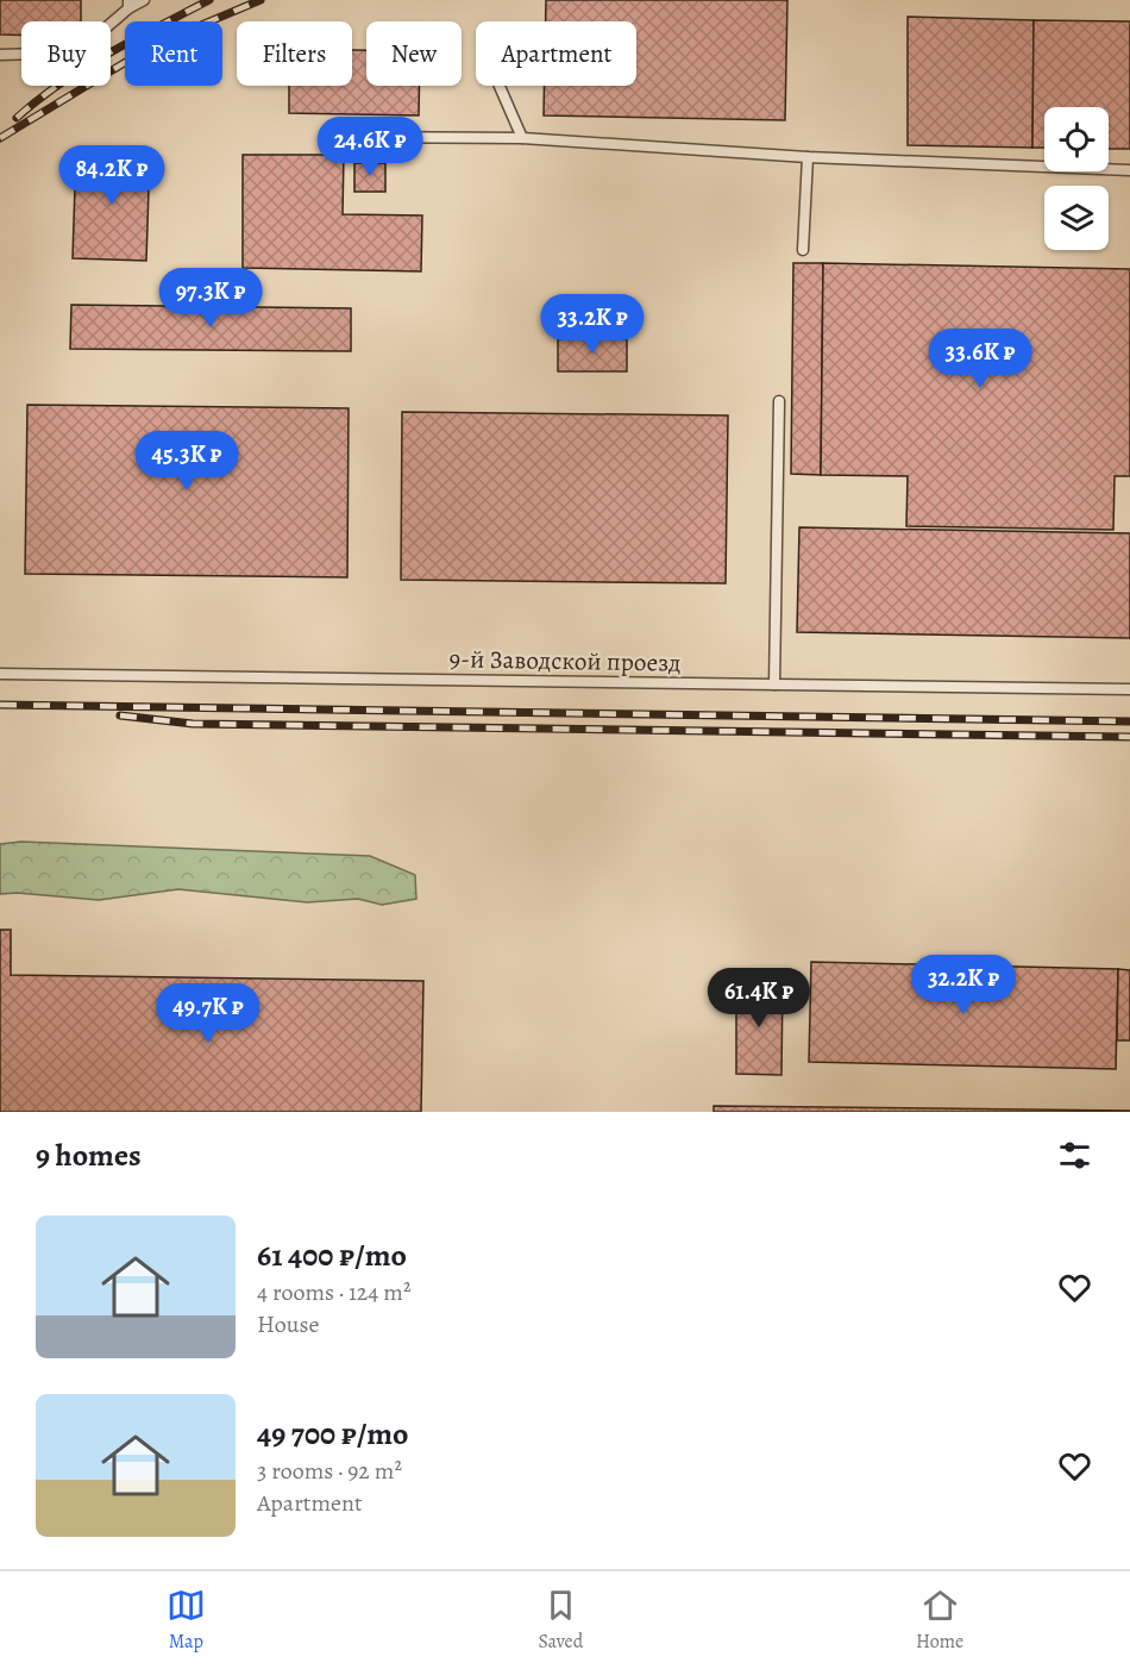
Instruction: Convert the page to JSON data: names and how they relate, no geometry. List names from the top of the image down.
{
  "streets": {
    "lane": ["9-й Заводской проезд"]
  },
  "page": {
    "chip": [
      "Buy",
      "Rent",
      "Filters",
      "New",
      "Apartment"
    ],
    "price": [
      "24.6K ₽",
      "84.2K ₽",
      "97.3K ₽",
      "33.2K ₽",
      "33.6K ₽",
      "45.3K ₽",
      "32.2K ₽",
      "61.4K ₽",
      "49.7K ₽"
    ],
    "heading": "9 homes",
    "list": [
      {
        "name": "61 400 ₽/mo",
        "note": "4 rooms · 124 m² · House"
      },
      {
        "name": "49 700 ₽/mo",
        "note": "3 rooms · 92 m² · Apartment"
      }
    ],
    "tabs": ["Map", "Saved", "Home"]
  }
}
